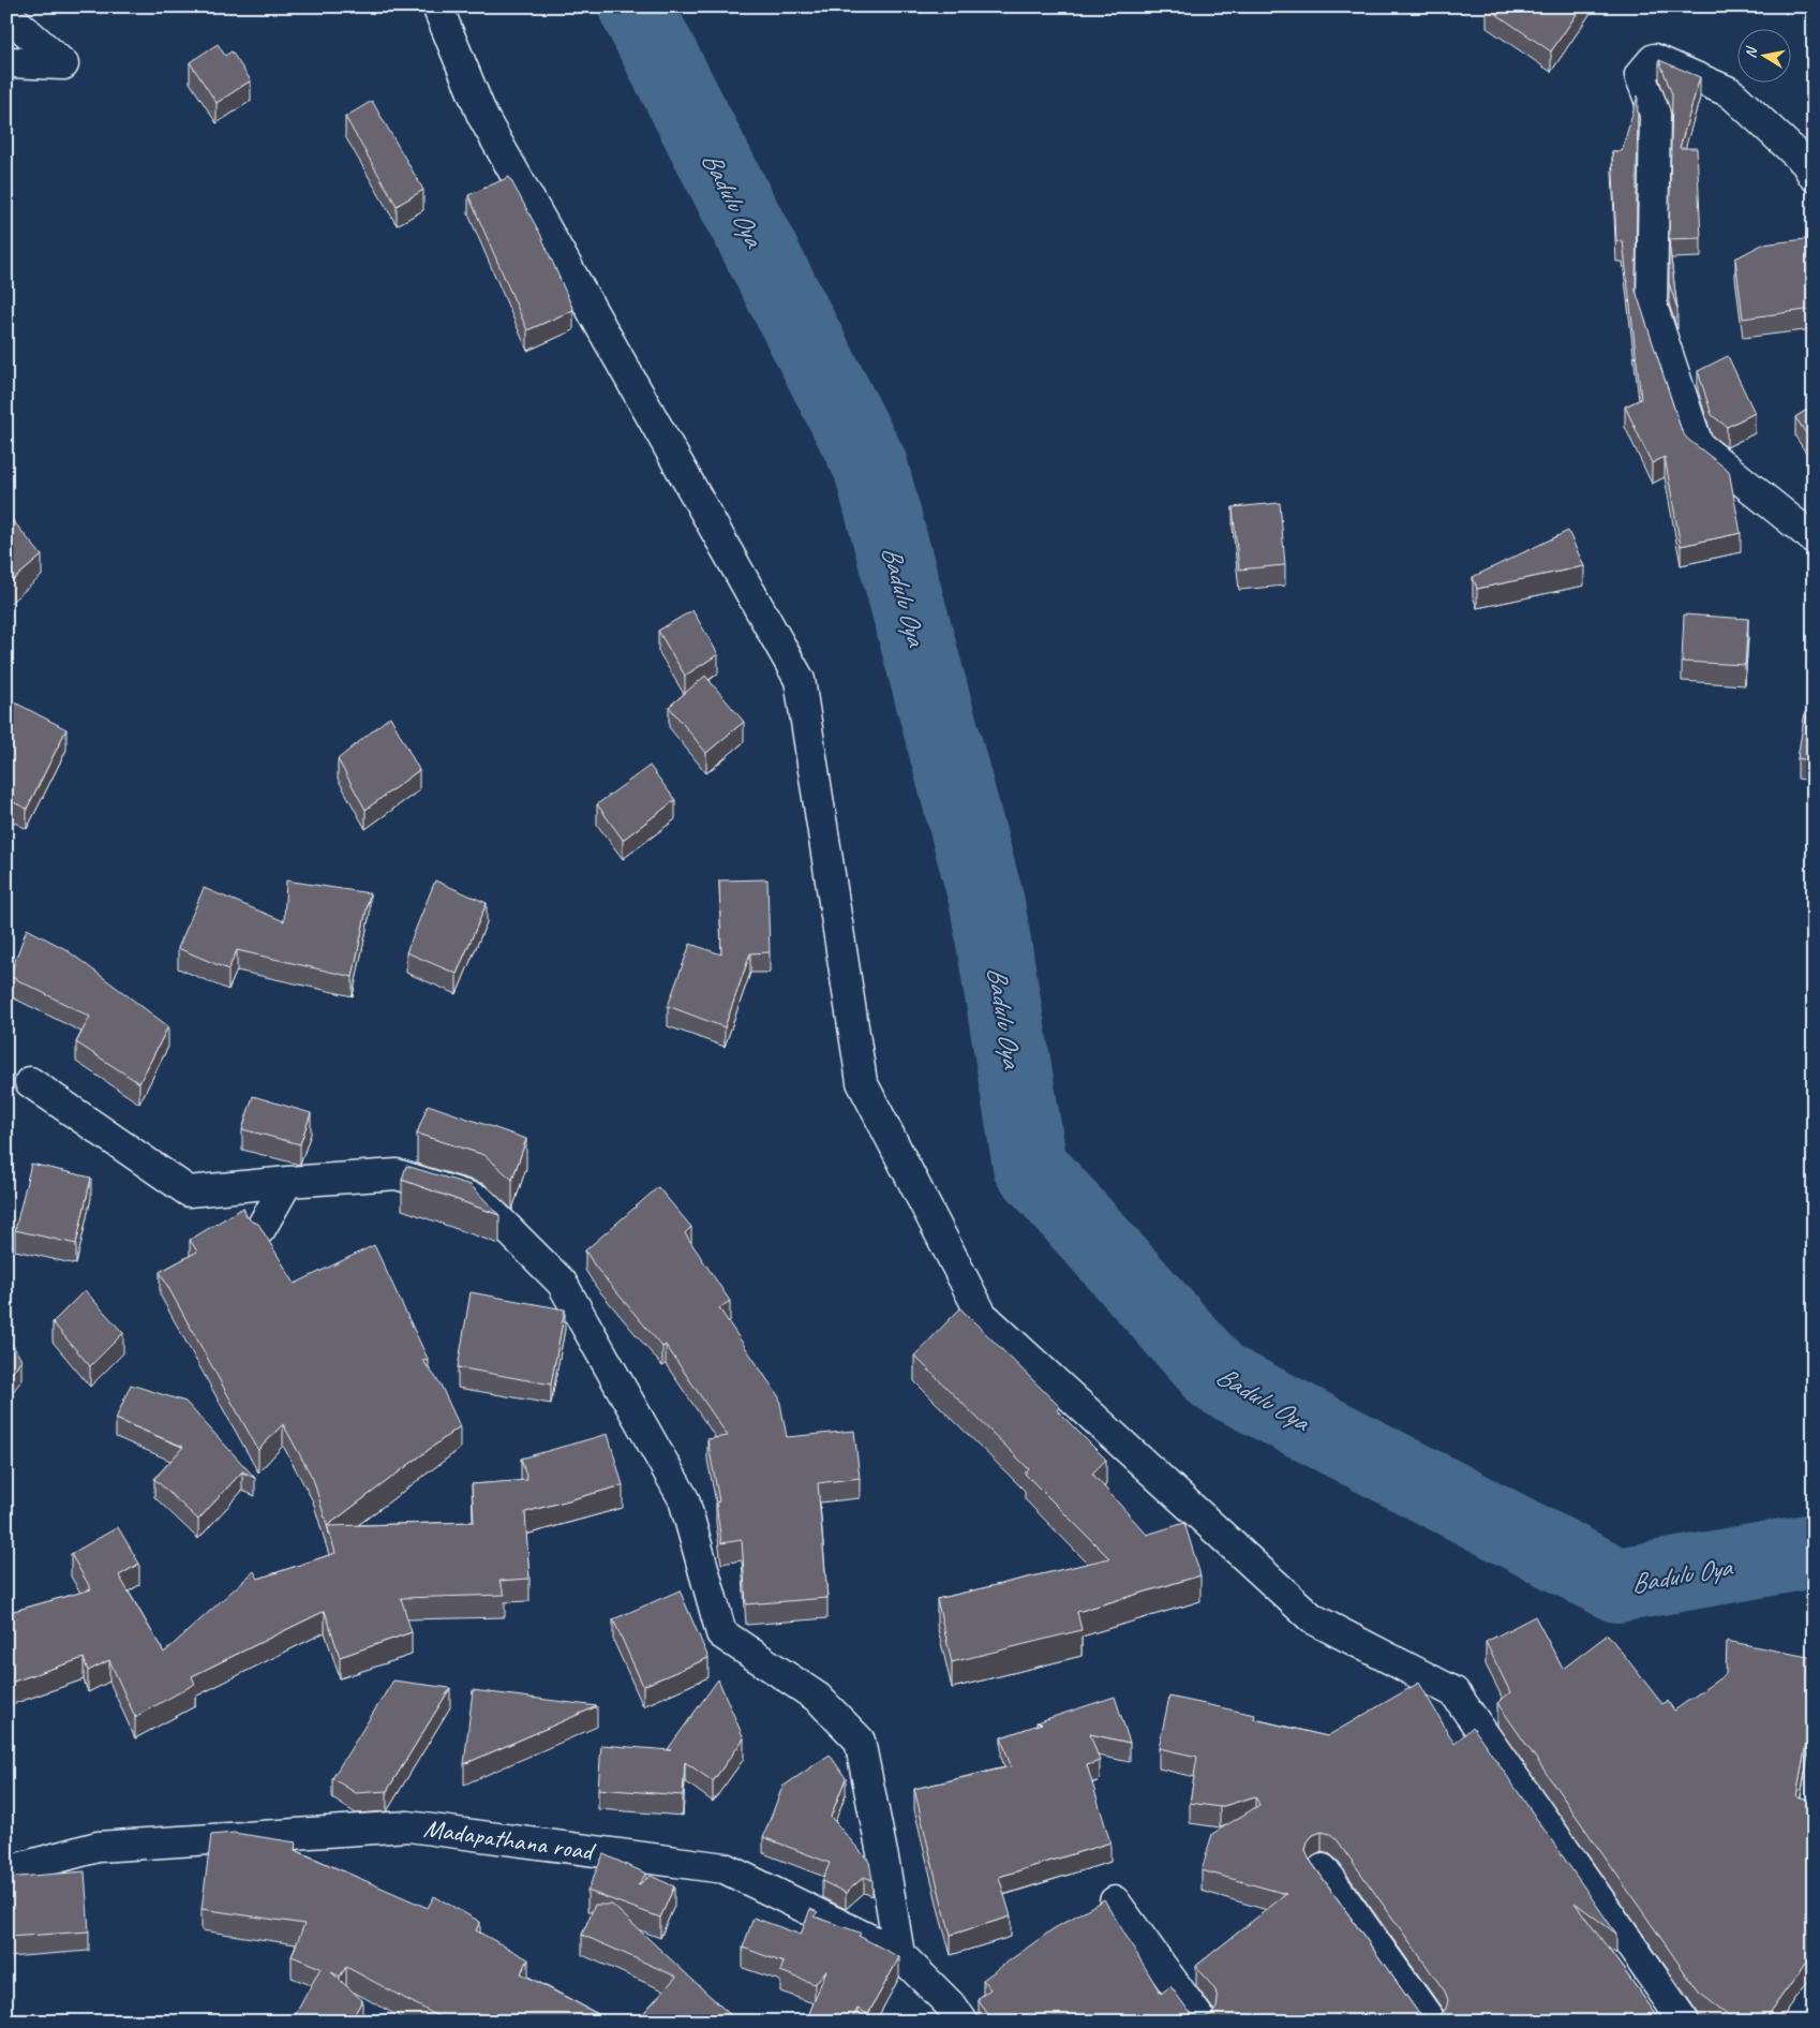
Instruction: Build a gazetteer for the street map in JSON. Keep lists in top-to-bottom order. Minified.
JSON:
{"streets":{"street":["Madapathana road"]},"water":["Badulu Oya"],"north":"left"}
